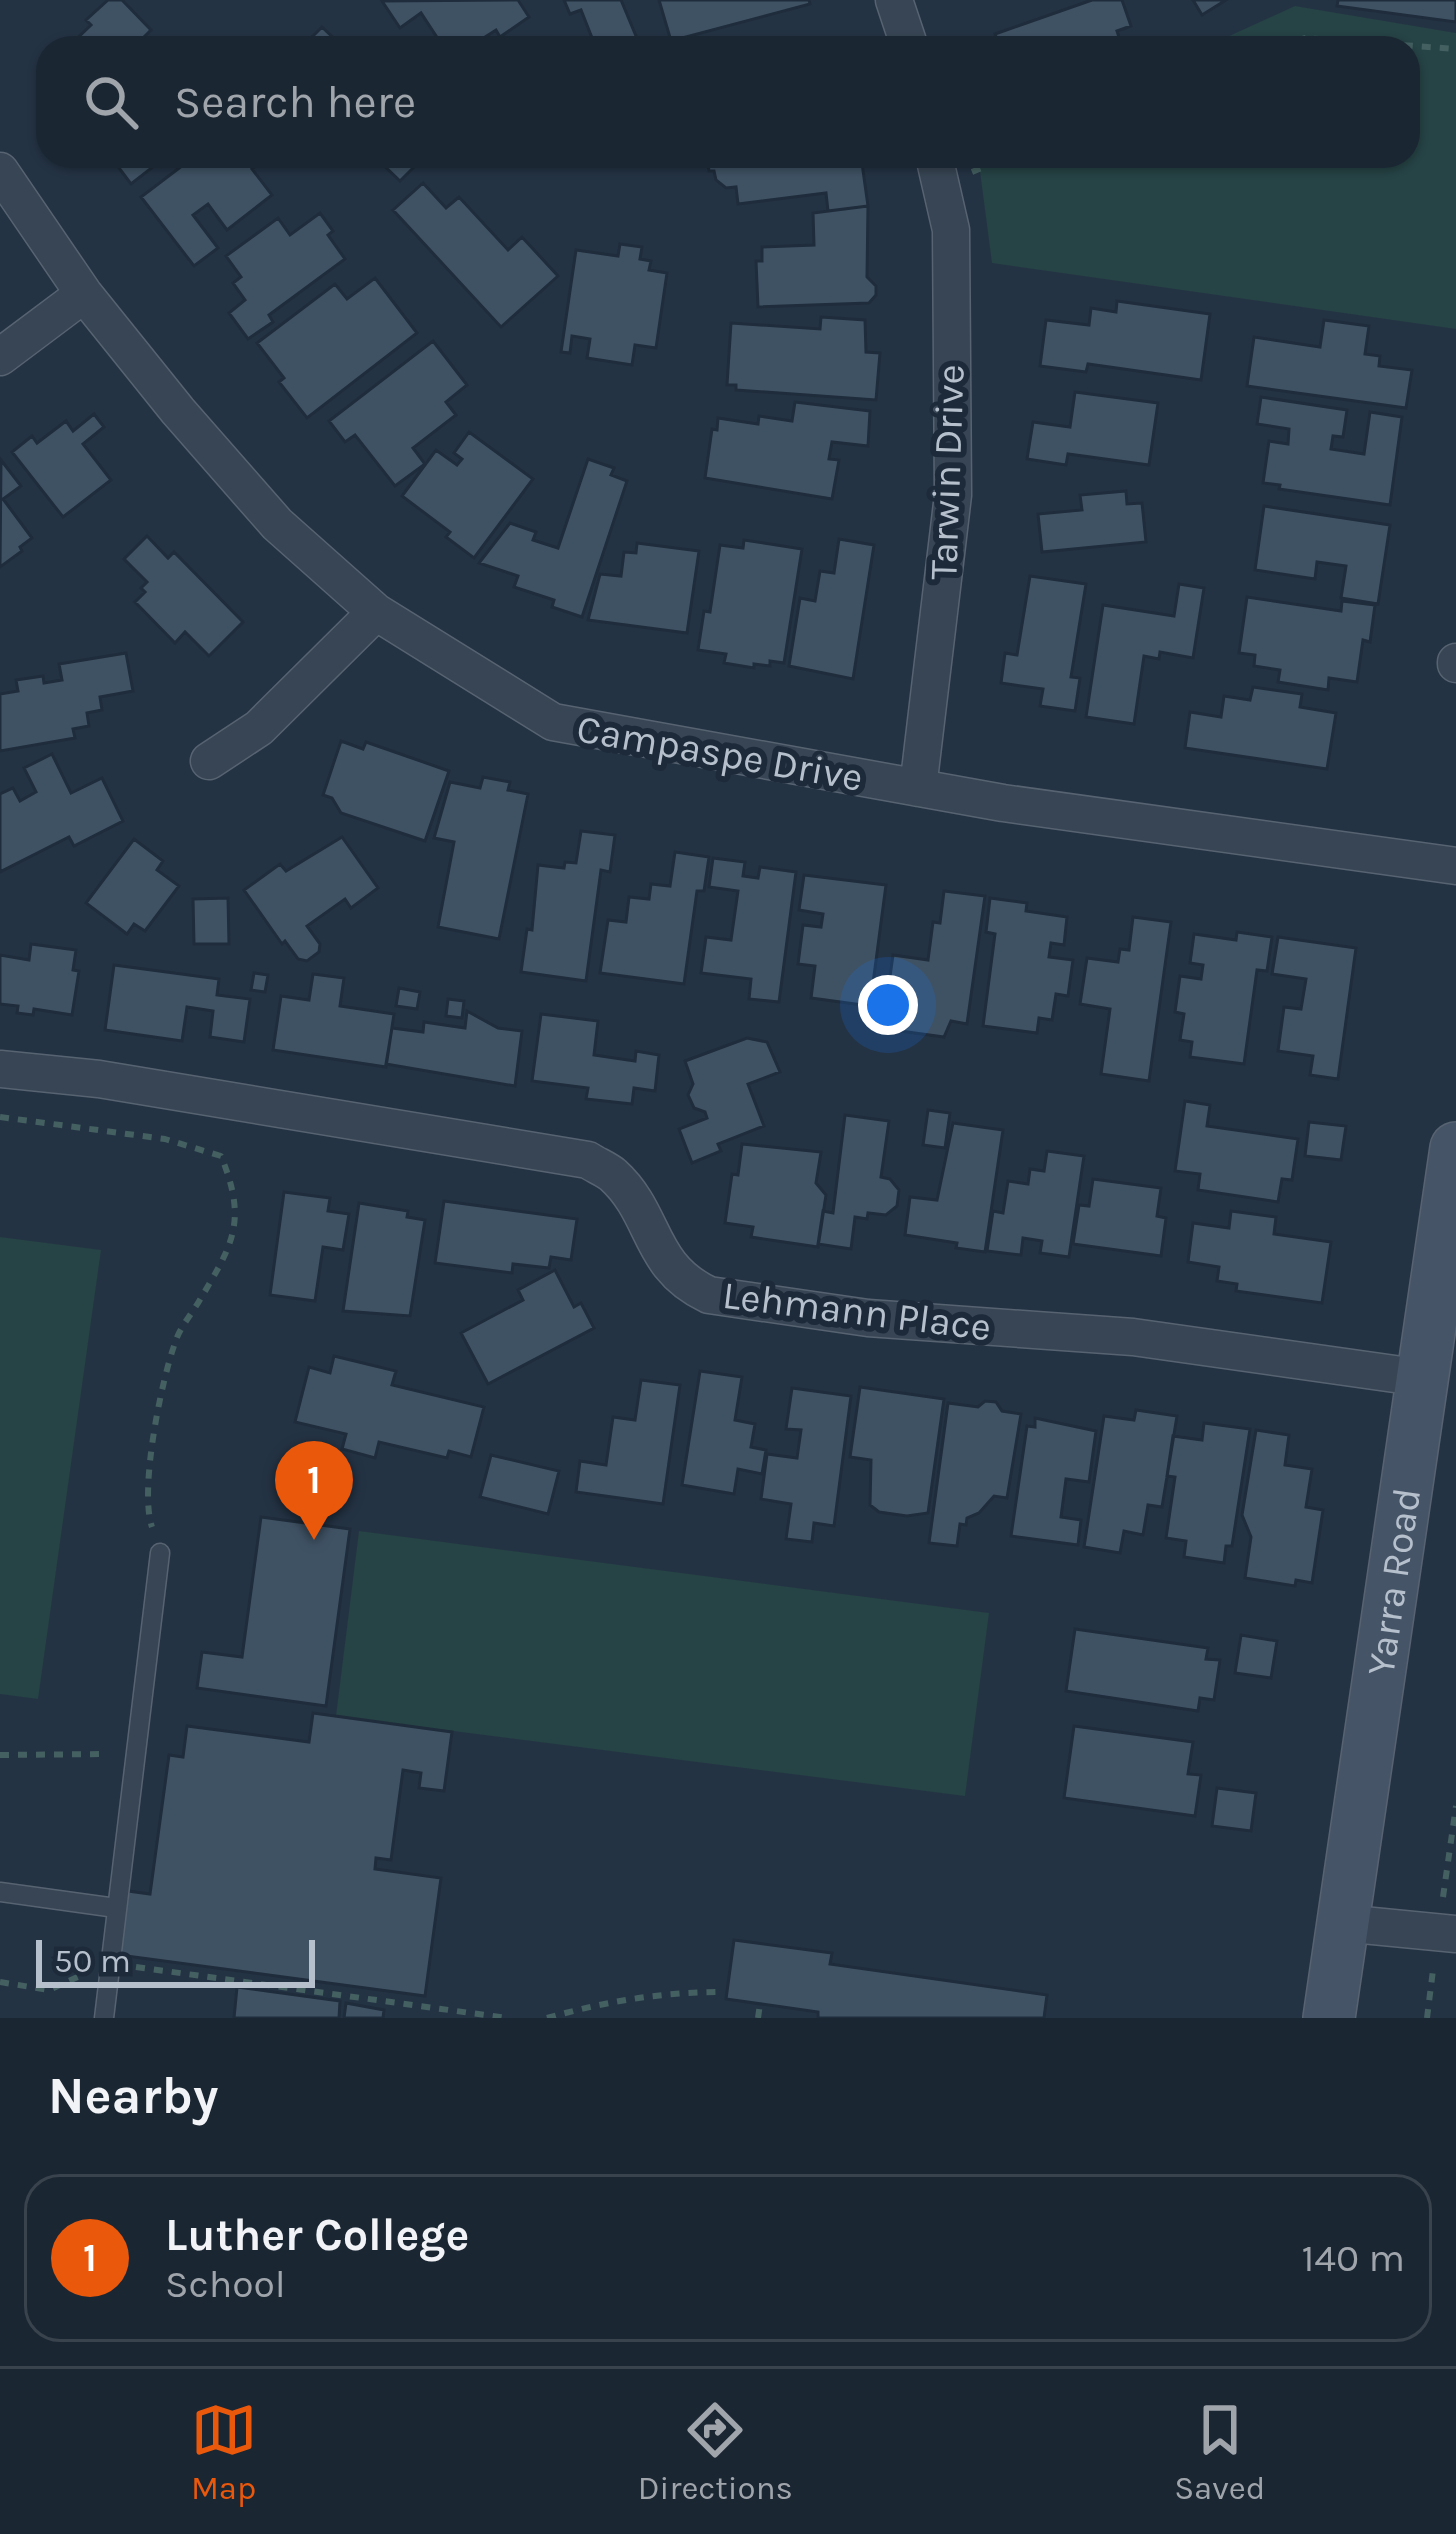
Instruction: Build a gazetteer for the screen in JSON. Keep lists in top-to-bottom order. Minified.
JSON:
{"streets":{"main road":["Yarra Road"],"street":["Tarwin Drive","Campaspe Drive","Lehmann Place"]},"crossings":[["Tarwin Drive","Campaspe Drive"],["Lehmann Place","Yarra Road"]],"scale_bar":"50 m","page":{"search":"Search here","pins":"1","scale":"50 m","heading":"Nearby","list":[{"mark":"1","name":"Luther College","note":"School","value":"140 m"}],"nav":["Map","Directions","Saved"]}}
